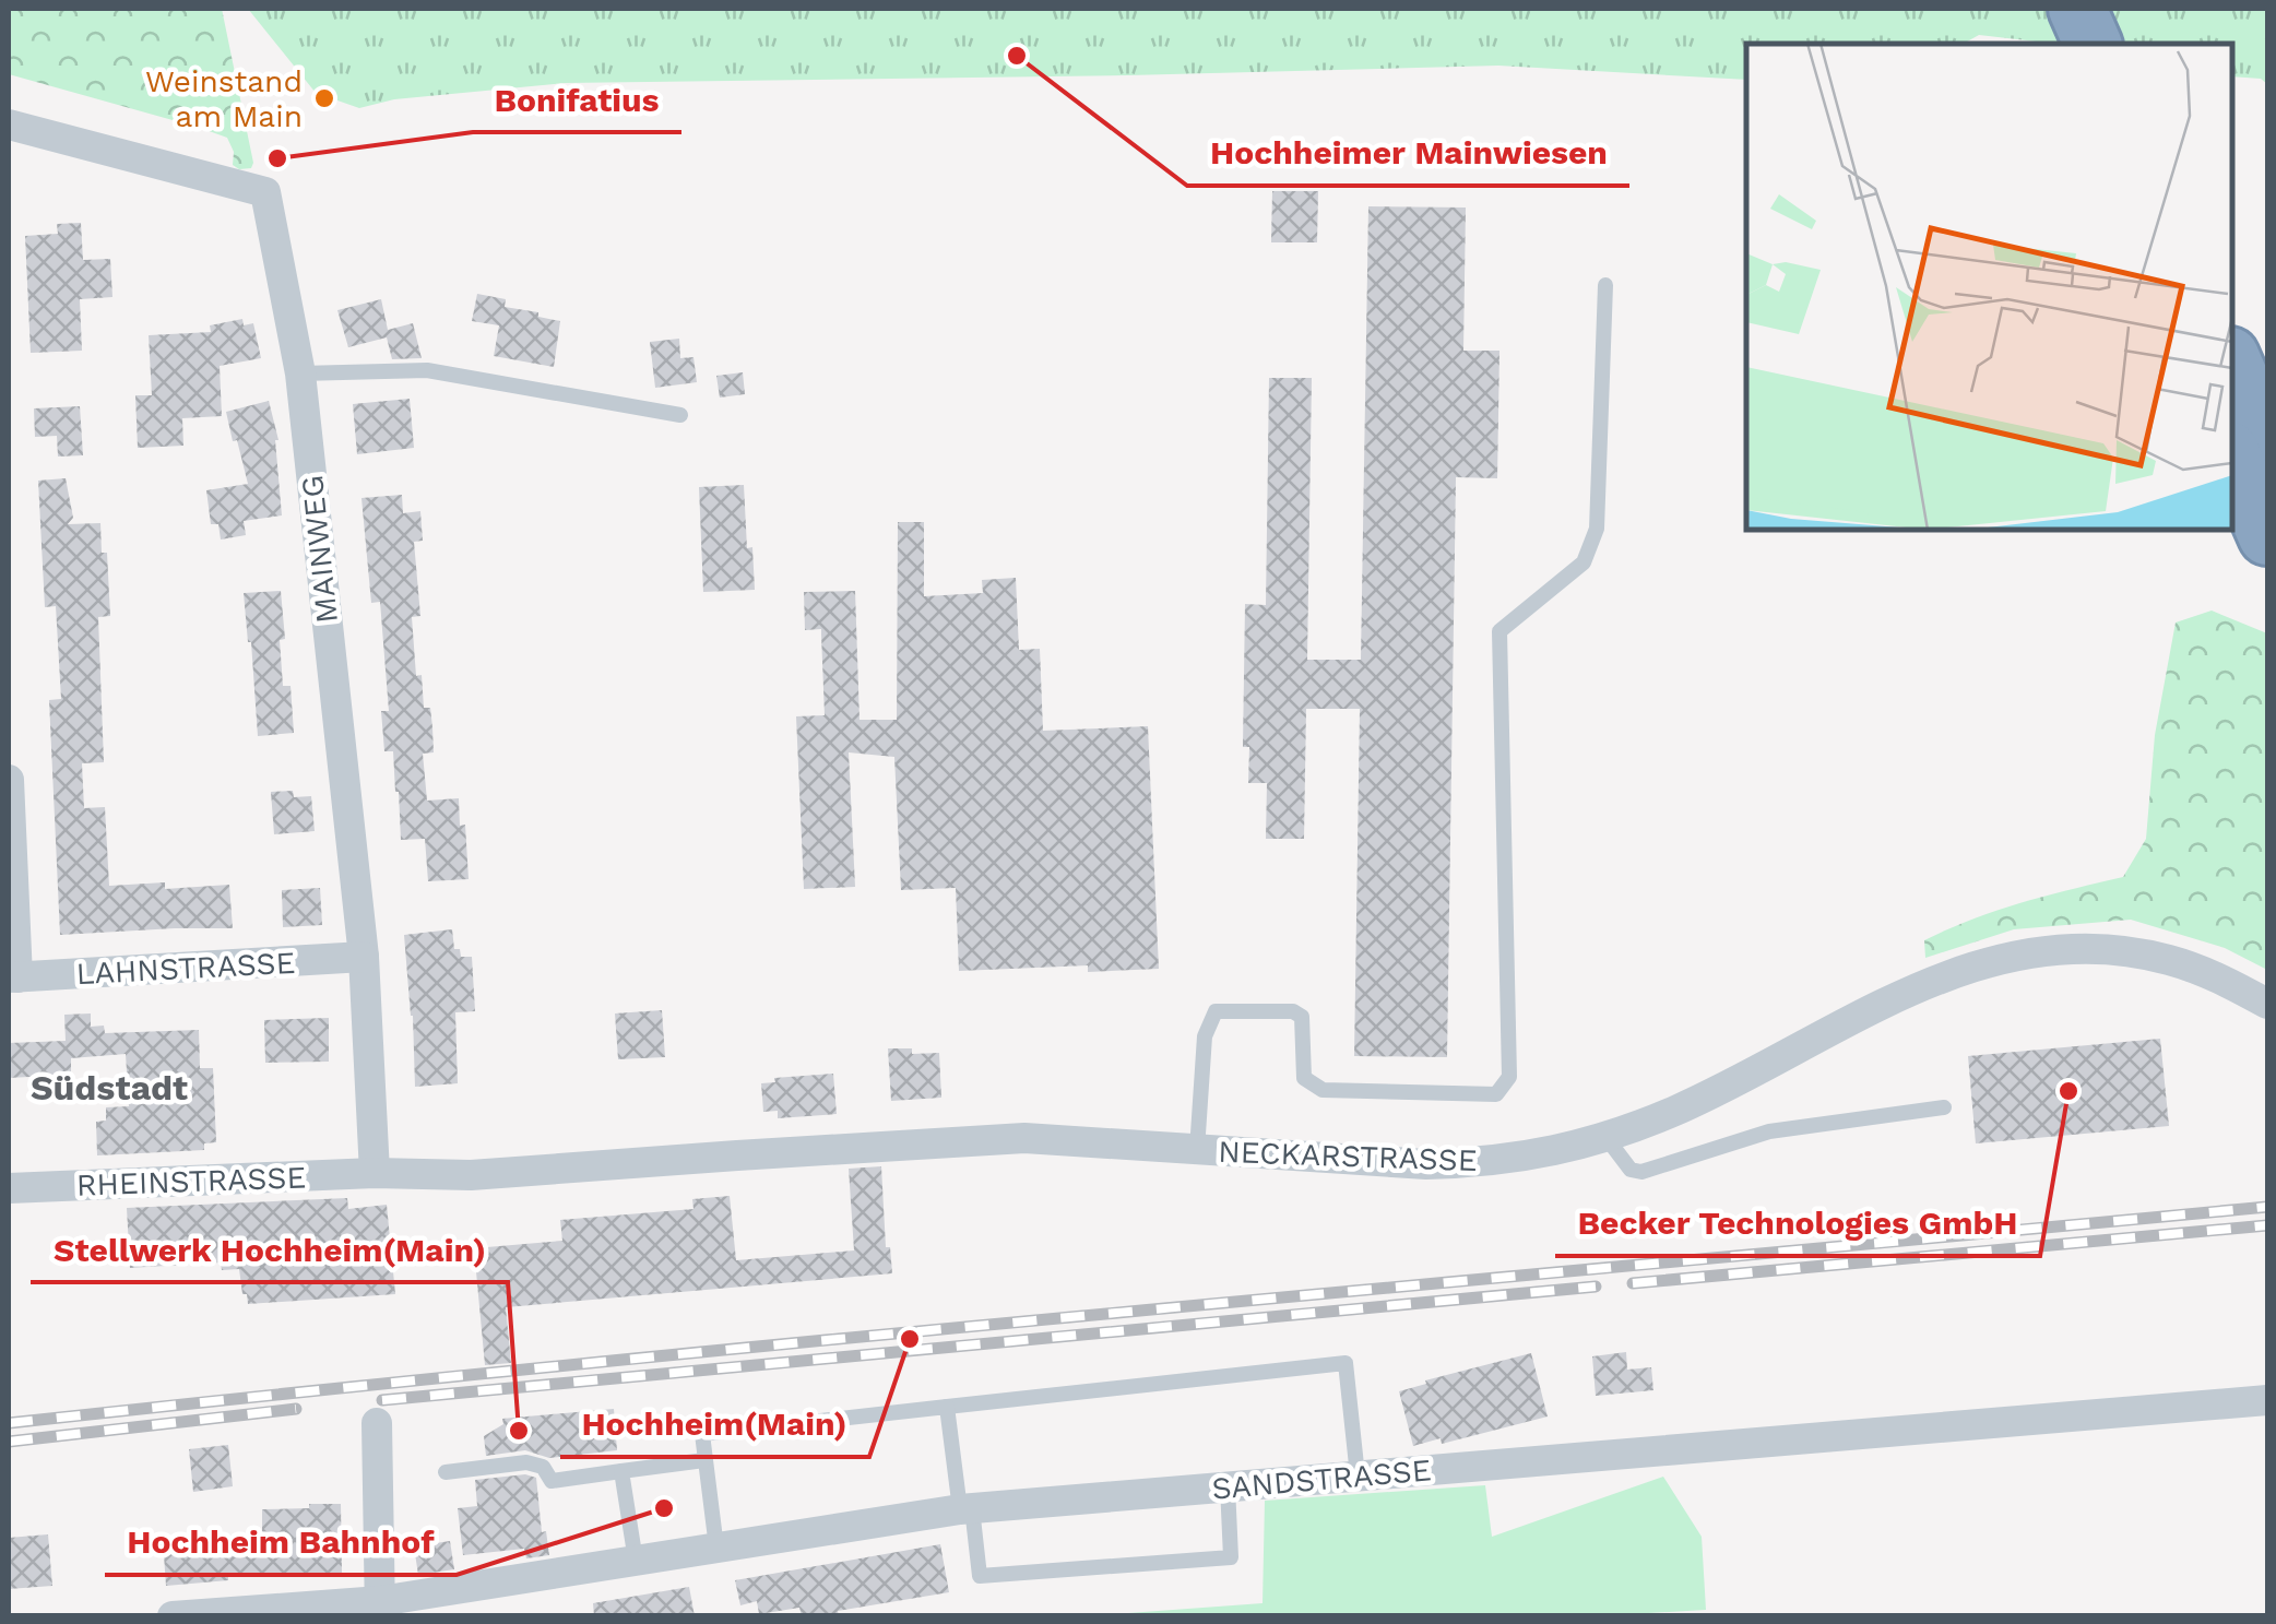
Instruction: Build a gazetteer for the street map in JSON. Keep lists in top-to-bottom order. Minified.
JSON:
{"streets":{"street":["MAINWEG","LAHNSTRASSE","NECKARSTRASSE","RHEINSTRASSE","SANDSTRASSE"]},"crossings":[["MAINWEG","LAHNSTRASSE"],["MAINWEG","NECKARSTRASSE"],["MAINWEG","RHEINSTRASSE"],["NECKARSTRASSE","RHEINSTRASSE"]],"districts":["Südstadt"],"places":["Hochheimer Mainwiesen","Weinstand am Main","Bonifatius","Becker Technologies GmbH","Hochheim(Main)","Stellwerk Hochheim(Main)","Hochheim Bahnhof"]}
